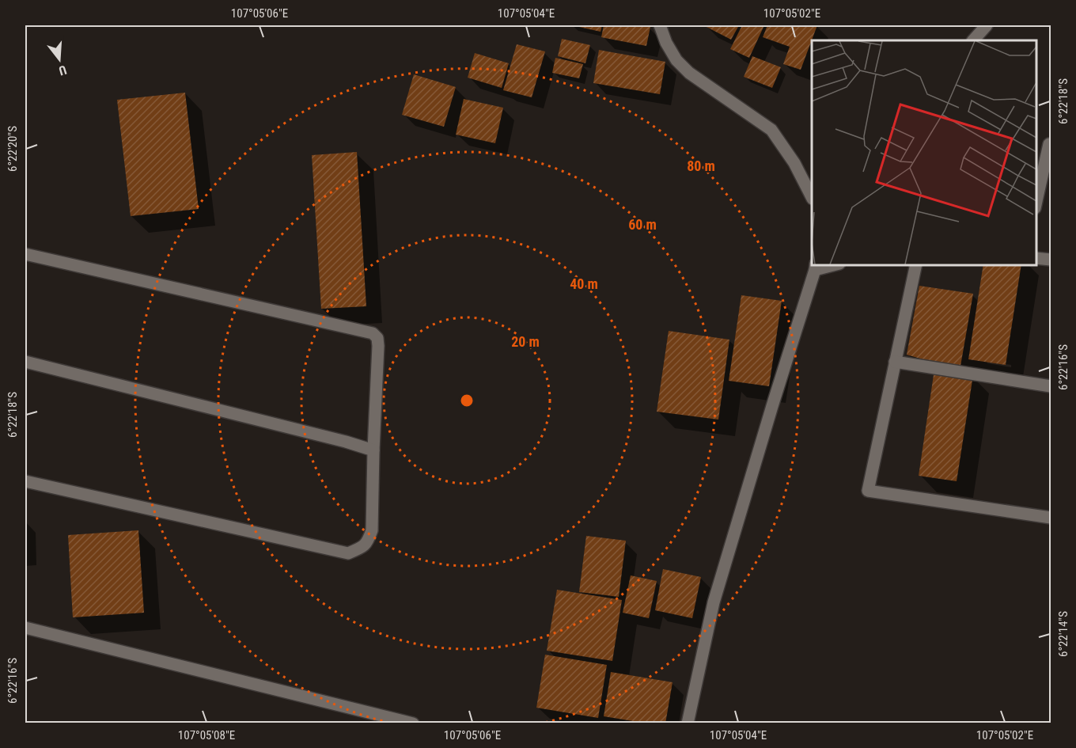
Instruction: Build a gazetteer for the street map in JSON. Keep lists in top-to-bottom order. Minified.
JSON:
{"north":"bottom","coordinates":["107°05'06\"E","107°05'04\"E","107°05'02\"E","6°22'18\"S","6°22'20\"S","6°22'16\"S","6°22'14\"S","107°05'08\"E"],"rings":["80 m","60 m","40 m","20 m"]}
